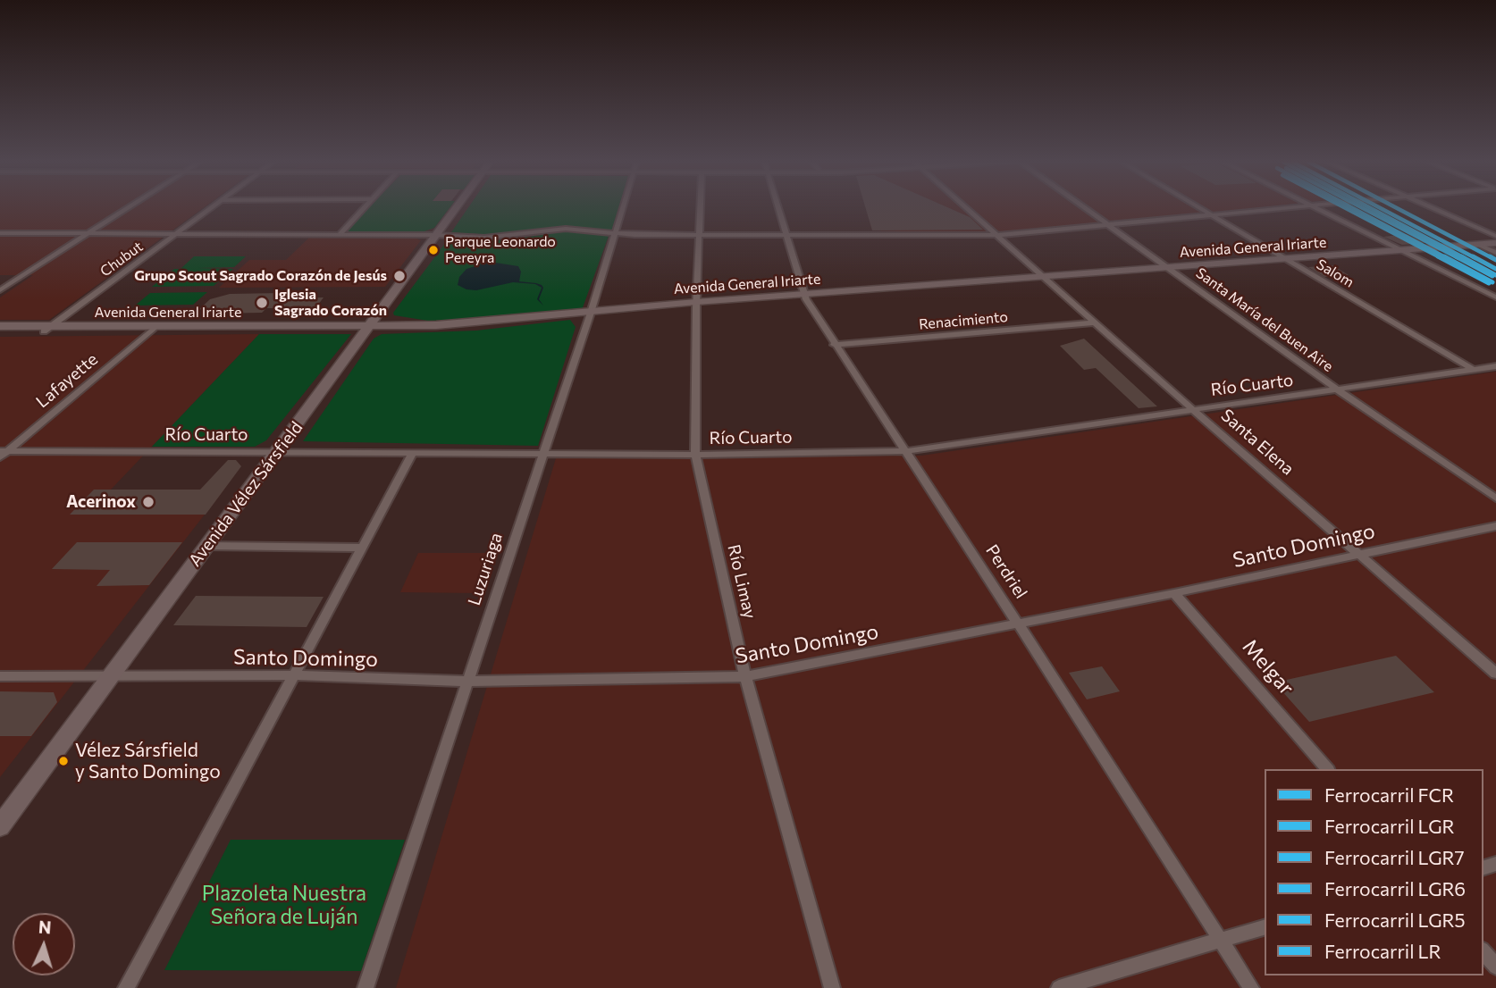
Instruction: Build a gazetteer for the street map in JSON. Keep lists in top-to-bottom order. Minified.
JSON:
{"streets":{"main road":["Avenida General Iriarte","Avenida Vélez Sársfield"],"street":["Chubut","Salom","Santa María del Buen Aire","Renacimiento","Lafayette","Río Cuarto","Santa Elena","Santo Domingo","Luzuriaga","Perdriel","Río Limay","Melgar"]},"crossings":[["Avenida General Iriarte","Chubut"],["Avenida General Iriarte","Salom"],["Avenida General Iriarte","Santa María del Buen Aire"],["Avenida General Iriarte","Lafayette"],["Avenida General Iriarte","Santa Elena"],["Avenida General Iriarte","Avenida Vélez Sársfield"],["Avenida General Iriarte","Luzuriaga"],["Avenida General Iriarte","Perdriel"],["Avenida General Iriarte","Río Limay"],["Salom","Río Cuarto"],["Santa María del Buen Aire","Río Cuarto"],["Renacimiento","Santa Elena"],["Renacimiento","Perdriel"],["Lafayette","Río Cuarto"],["Río Cuarto","Santa Elena"],["Río Cuarto","Avenida Vélez Sársfield"],["Río Cuarto","Luzuriaga"],["Río Cuarto","Perdriel"],["Río Cuarto","Río Limay"],["Santa Elena","Santo Domingo"],["Avenida Vélez Sársfield","Santo Domingo"],["Santo Domingo","Luzuriaga"],["Santo Domingo","Perdriel"],["Santo Domingo","Río Limay"],["Santo Domingo","Melgar"]],"parks":["Plazoleta Nuestra Señora de Luján"],"places":["Parque Leonardo Pereyra","Grupo Scout Sagrado Corazón de Jesús","Iglesia Sagrado Corazón","Acerinox","Vélez Sársfield y Santo Domingo"],"lines":["rail line FCR","rail line LGR","rail line LGR7","rail line LGR6","rail line LGR5","rail line LR"],"legend":["Ferrocarril FCR","Ferrocarril LGR","Ferrocarril LGR7","Ferrocarril LGR6","Ferrocarril LGR5","Ferrocarril LR"],"north":"top"}
